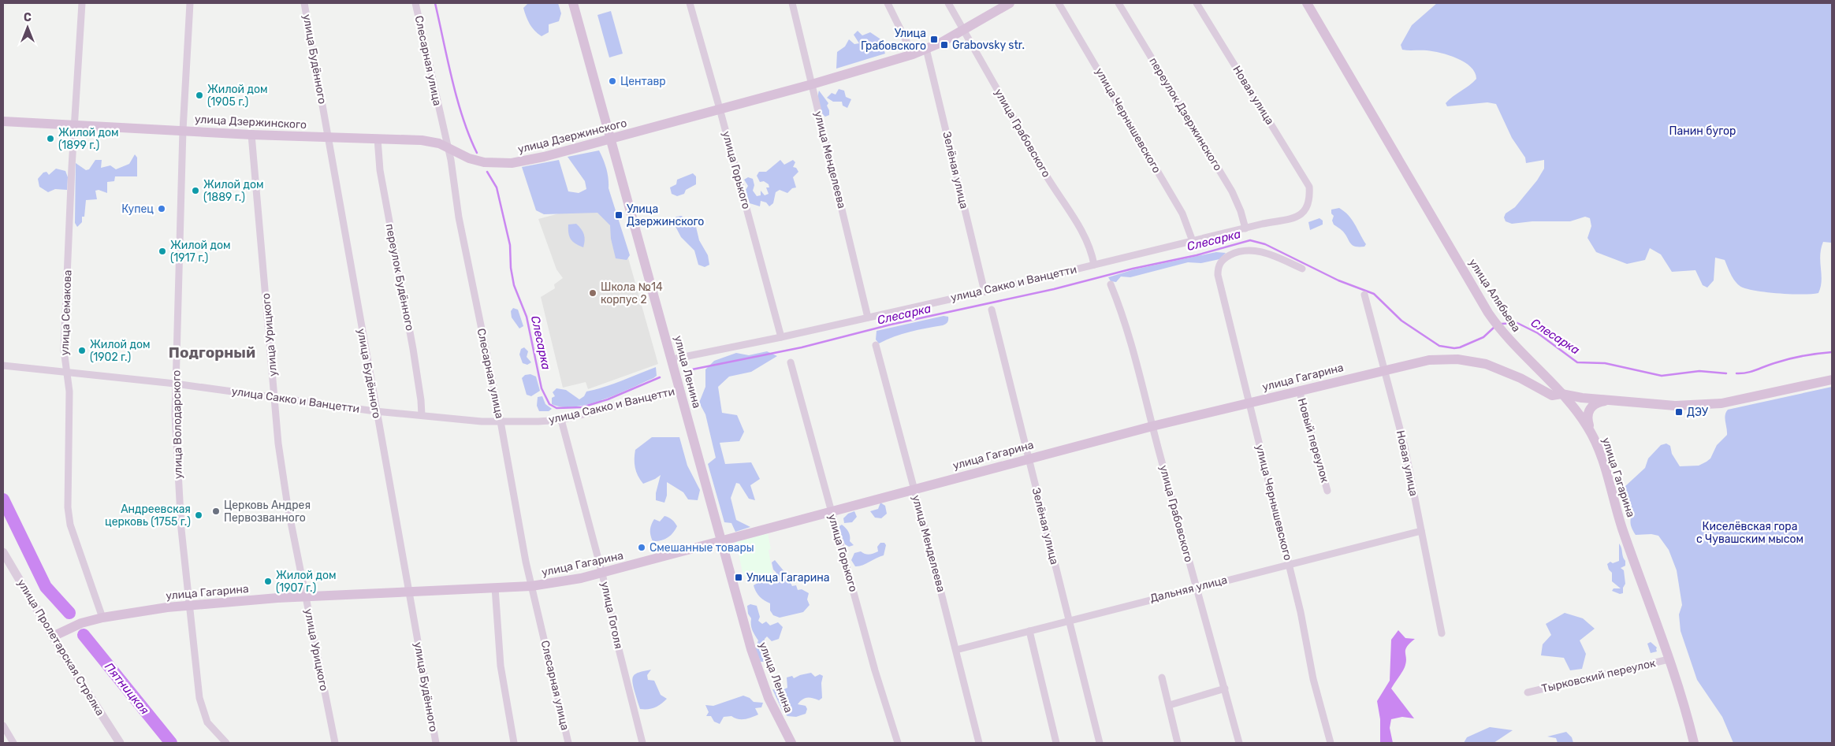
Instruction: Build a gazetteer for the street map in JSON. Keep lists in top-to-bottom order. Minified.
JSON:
{"streets":{"main road":["улица Дзержинского","улица Алябьева","улица Ленина","улица Гагарина"],"street":["улица Будённого","Слесарная улица","Новая улица","переулок Дзержинского","улица Чернышевского","улица Грабовского","улица Менделеева","улица Горького","Зелёная улица","переулок Будённого","улица Сакко и Ванцетти","улица Семакова","улица Урицкого","улица Володарского","Новый переулок","Дальняя улица","улица Гоголя","улица Пролетарская Стрелка","Тырковский переулок"]},"crossings":[["улица Будённого","улица Дзержинского"],["улица Будённого","улица Сакко и Ванцетти"],["улица Будённого","улица Гагарина"],["Слесарная улица","улица Дзержинского"],["Слесарная улица","улица Сакко и Ванцетти"],["Слесарная улица","улица Гагарина"],["Новая улица","улица Сакко и Ванцетти"],["Новая улица","улица Гагарина"],["Новая улица","Дальняя улица"],["переулок Дзержинского","улица Сакко и Ванцетти"],["улица Чернышевского","улица Сакко и Ванцетти"],["улица Чернышевского","улица Гагарина"],["улица Чернышевского","Дальняя улица"],["улица Дзержинского","улица Грабовского"],["улица Дзержинского","улица Менделеева"],["улица Дзержинского","улица Горького"],["улица Дзержинского","Зелёная улица"],["улица Дзержинского","переулок Будённого"],["улица Дзержинского","улица Семакова"],["улица Дзержинского","улица Урицкого"],["улица Дзержинского","улица Ленина"],["улица Дзержинского","улица Володарского"],["улица Грабовского","улица Сакко и Ванцетти"],["улица Грабовского","улица Гагарина"],["улица Грабовского","Дальняя улица"],["улица Менделеева","улица Сакко и Ванцетти"],["улица Менделеева","улица Гагарина"],["улица Менделеева","Дальняя улица"],["улица Горького","улица Сакко и Ванцетти"],["улица Горького","улица Гагарина"],["Зелёная улица","улица Сакко и Ванцетти"],["Зелёная улица","улица Гагарина"],["Зелёная улица","Дальняя улица"],["переулок Будённого","улица Сакко и Ванцетти"],["улица Сакко и Ванцетти","улица Семакова"],["улица Сакко и Ванцетти","улица Урицкого"],["улица Сакко и Ванцетти","улица Ленина"],["улица Сакко и Ванцетти","улица Володарского"],["улица Сакко и Ванцетти","улица Гоголя"],["улица Алябьева","улица Гагарина"],["улица Семакова","улица Гагарина"],["улица Урицкого","улица Гагарина"],["улица Ленина","улица Гагарина"],["улица Гагарина","улица Володарского"],["улица Гагарина","Новый переулок"],["улица Гагарина","улица Гоголя"],["улица Гагарина","улица Пролетарская Стрелка"],["улица Гагарина","Тырковский переулок"]],"districts":["Подгорный"],"water":["Слесарка","Пятницкая"],"parks":["Панин бугор","Киселёвская гора с Чувашским мысом"],"places":{"transit":["Улица Грабовского","Grabovsky str.","Улица Дзержинского","ДЭУ","Улица Гагарина"],"other":["Центавр","Жилой дом (1905 г.)","Жилой дом (1899 г.)","Жилой дом (1889 г.)","Купец","Жилой дом (1917 г.)","Школа №14 корпус 2","Жилой дом (1902 г.)","Церковь Андрея Первозванного","Андреевская церковь (1755 г.)","Смешанные товары","Жилой дом (1907 г.)"]},"north":"top"}
